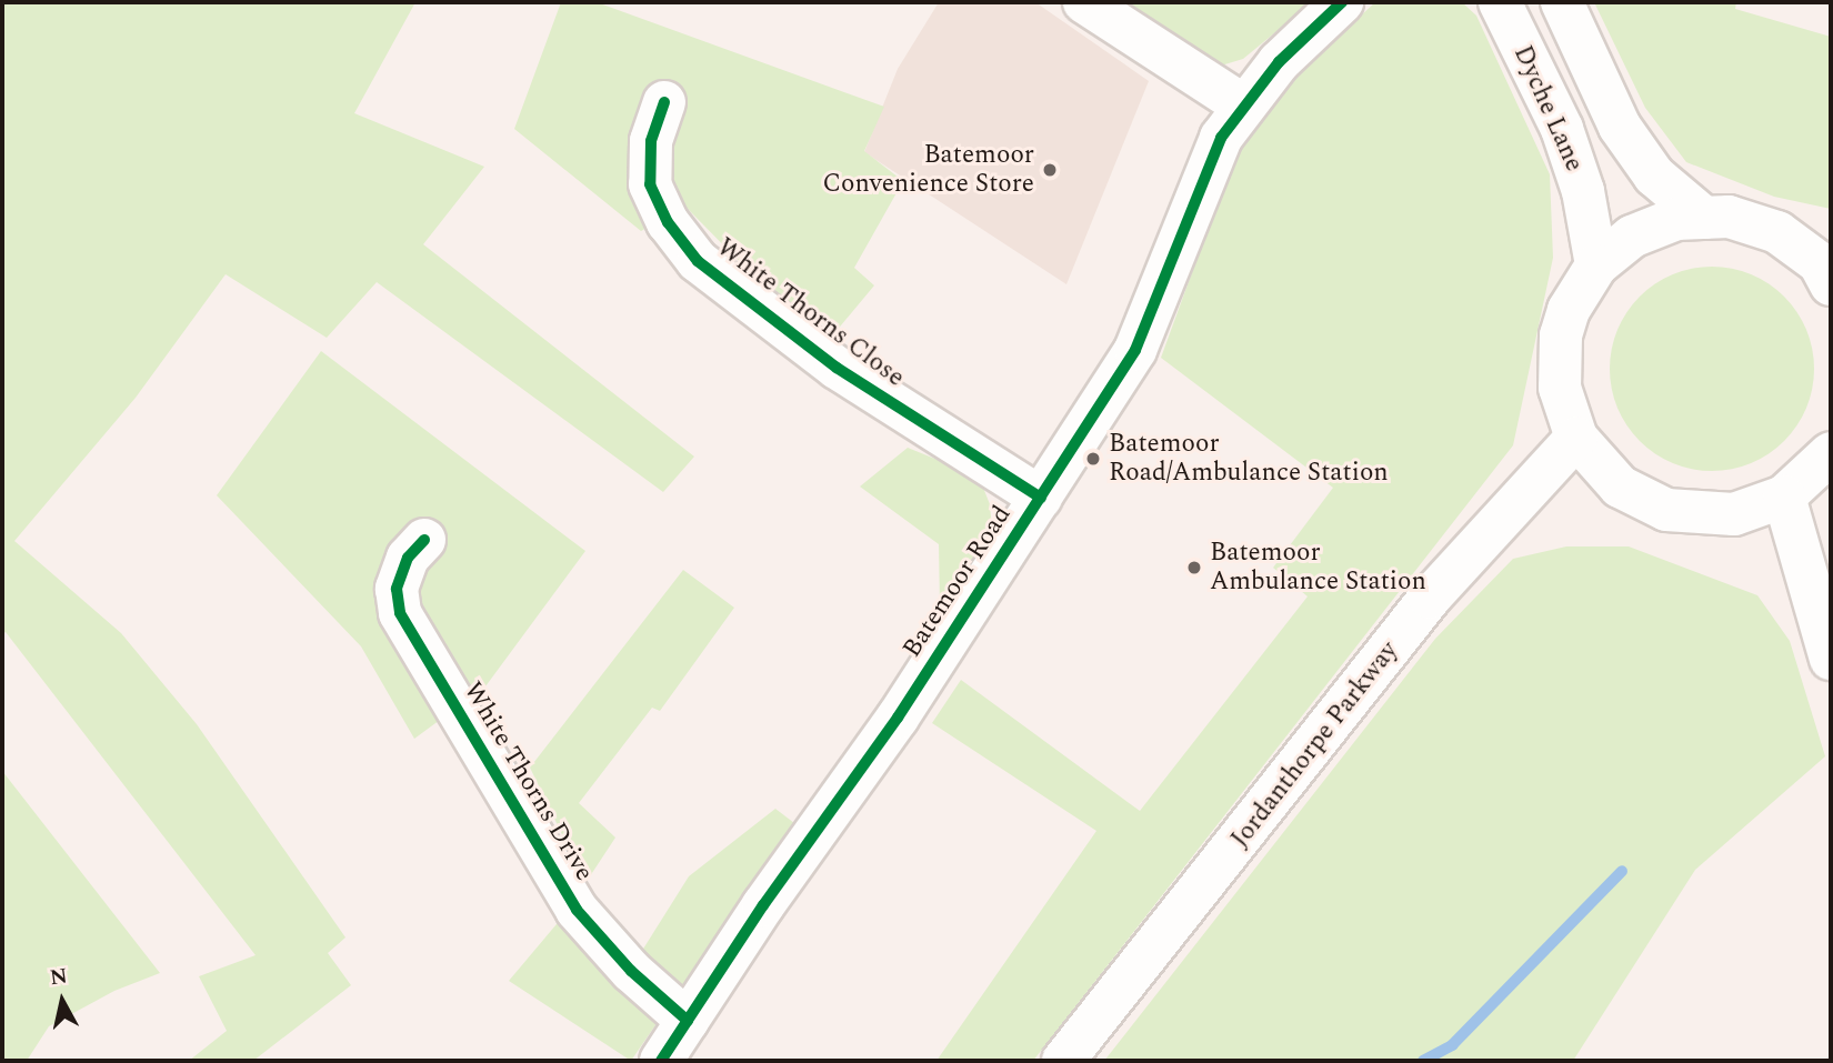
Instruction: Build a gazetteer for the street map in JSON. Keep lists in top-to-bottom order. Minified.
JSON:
{"streets":{"street":["Dyche Lane","White Thorns Close","Batemoor Road","Jordanthorpe Parkway","White Thorns Drive"]},"crossings":[["White Thorns Close","Batemoor Road"],["Batemoor Road","White Thorns Drive"]],"places":["Batemoor Convenience Store","Batemoor Road/Ambulance Station","Batemoor Ambulance Station"],"north":"top"}
